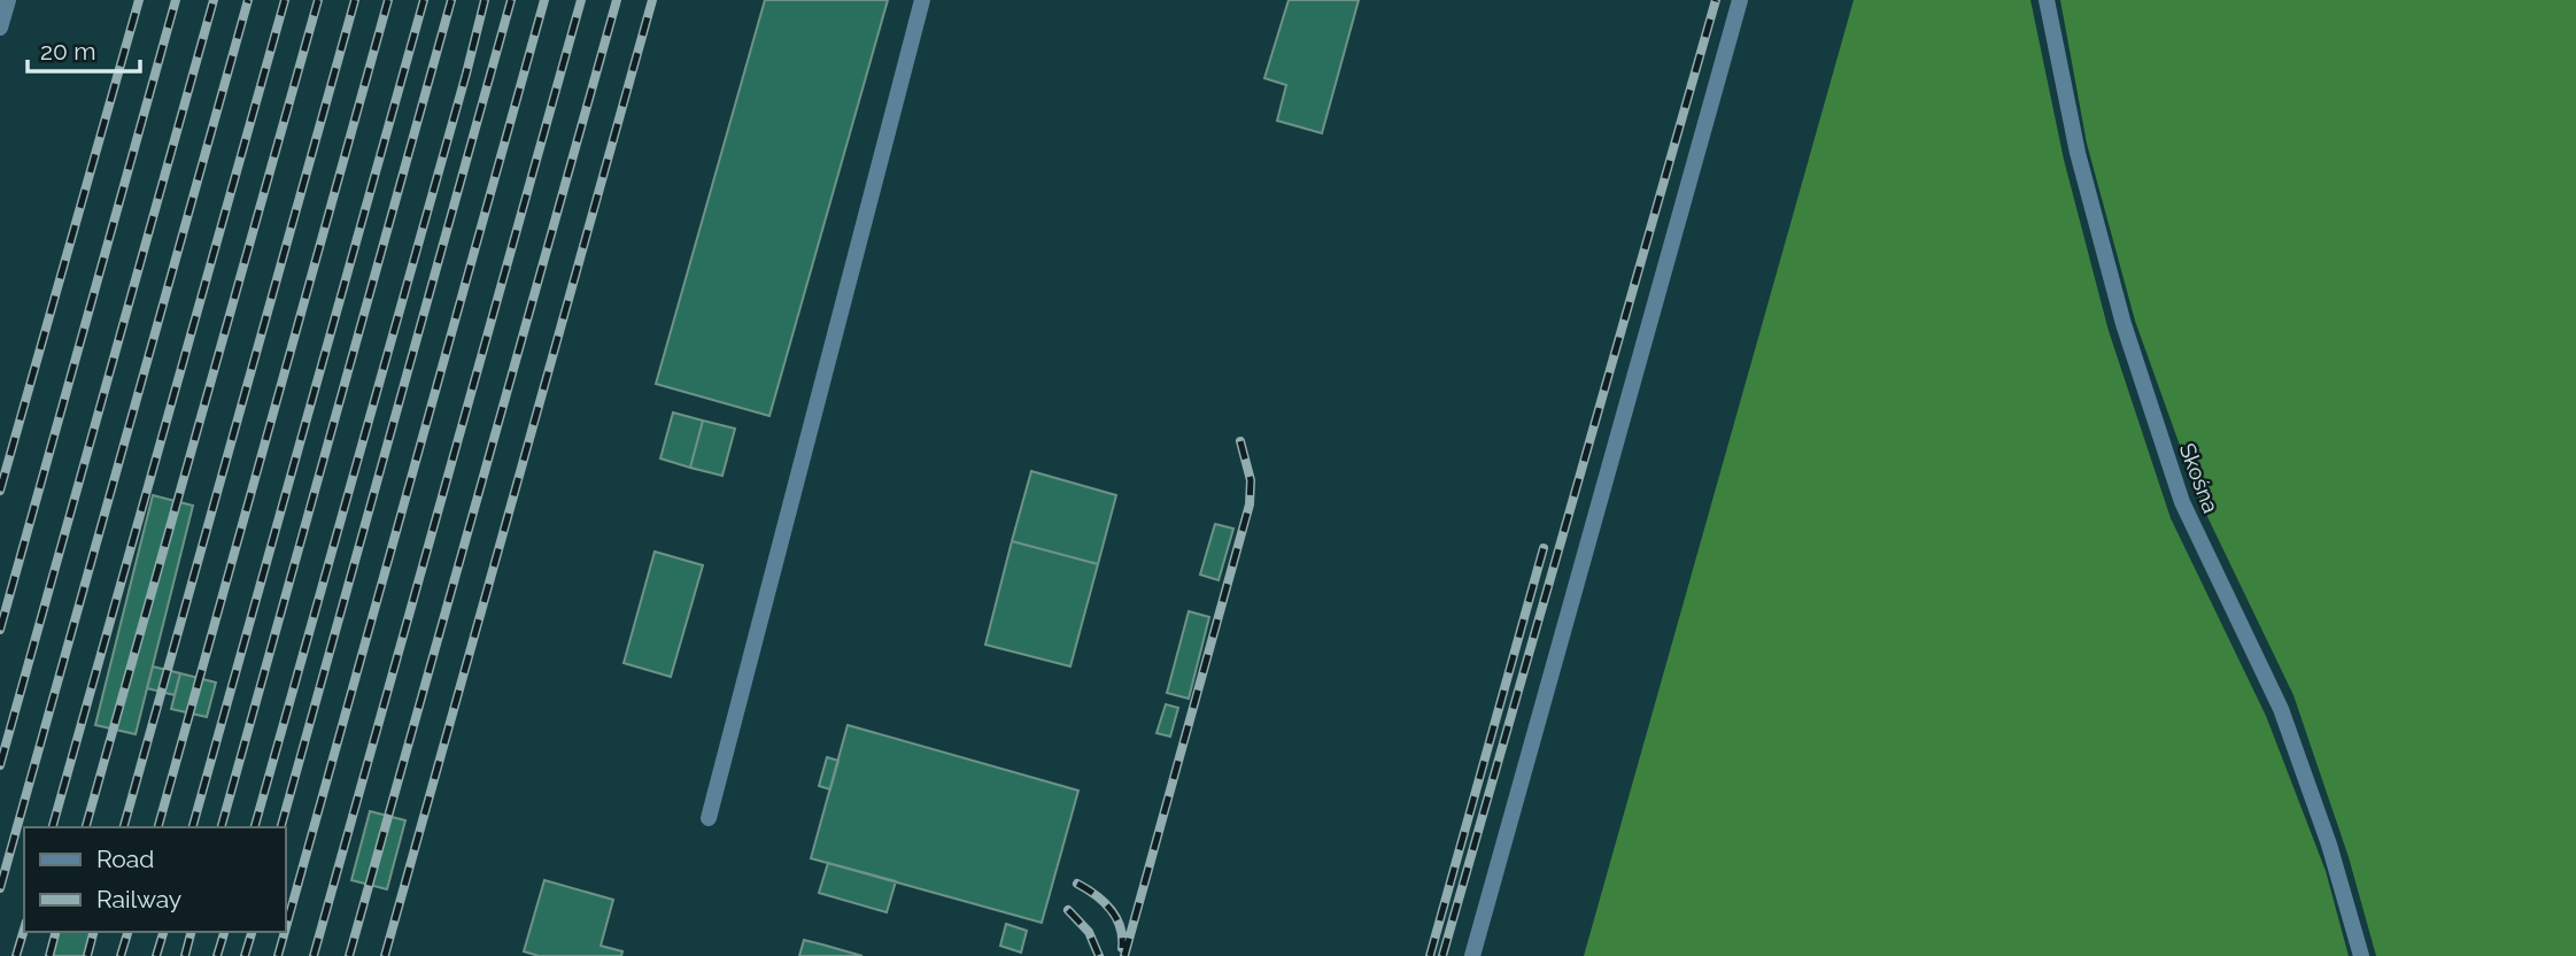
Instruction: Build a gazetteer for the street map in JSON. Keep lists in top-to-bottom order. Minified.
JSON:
{"streets":{"street":["Skośna"]},"legend":["Road","Railway"],"scale_bar":"20 m"}
